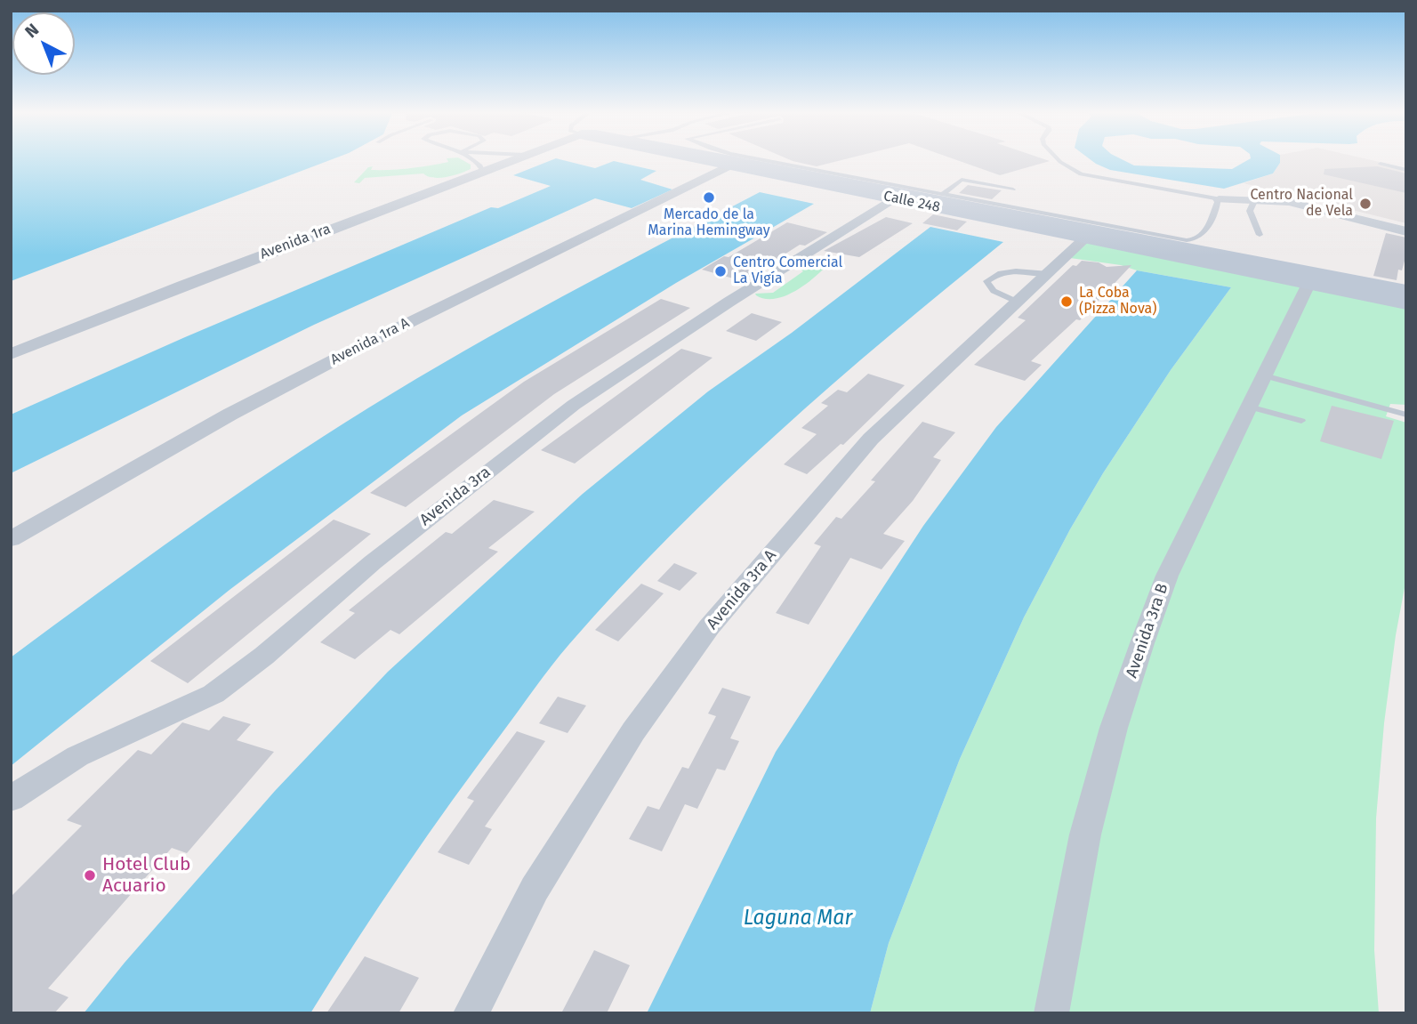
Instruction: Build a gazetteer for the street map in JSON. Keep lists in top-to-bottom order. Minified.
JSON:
{"streets":{"street":["Calle 248","Avenida 1ra","Avenida 1ra A","Avenida 3ra","Avenida 3ra A","Avenida 3ra B"]},"crossings":[["Calle 248","Avenida 1ra A"],["Calle 248","Avenida 3ra"],["Calle 248","Avenida 3ra A"],["Calle 248","Avenida 3ra B"]],"water":["Laguna Mar"],"places":["Mercado de la Marina Hemingway","Centro Nacional de Vela","Centro Comercial La Vigía","La Coba (Pizza Nova)","Hotel Club Acuario"],"north":"top left"}
